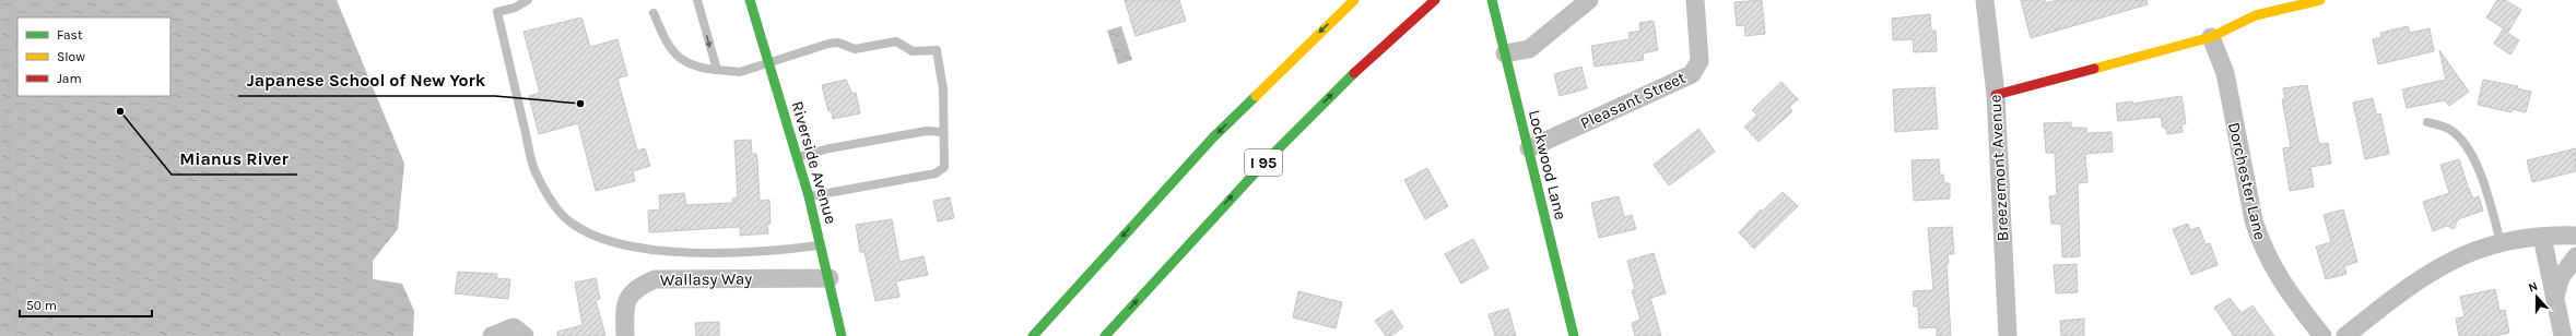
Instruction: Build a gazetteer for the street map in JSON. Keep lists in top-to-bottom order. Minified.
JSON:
{"streets":{"main road":["Riverside Avenue","I 95","Lockwood Lane"],"street":["Pleasant Street","Breezemont Avenue","Dorchester Lane","Wallasy Way"]},"crossings":[["Pleasant Street","Lockwood Lane"],["Riverside Avenue","Wallasy Way"]],"places":["Japanese School of New York","Mianus River"],"legend":["Fast","Slow","Jam"],"scale_bar":"50 m","north":"top"}
